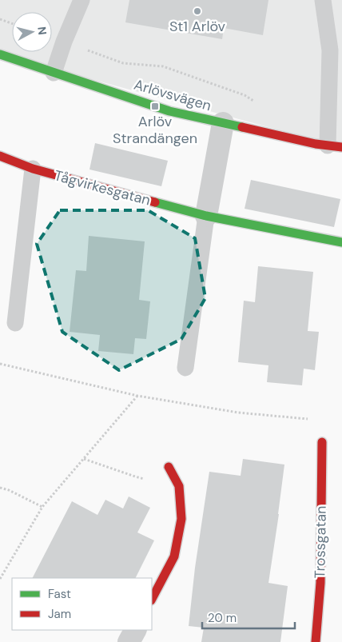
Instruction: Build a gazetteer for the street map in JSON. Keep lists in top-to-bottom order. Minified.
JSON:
{"streets":{"street":["Arlövsvägen","Tågvirkesgatan","Trossgatan"]},"places":{"other":["St1 Arlöv"],"transit":["Arlöv Strandängen"]},"legend":["Fast","Jam"],"scale_bar":"20 m","north":"right"}
